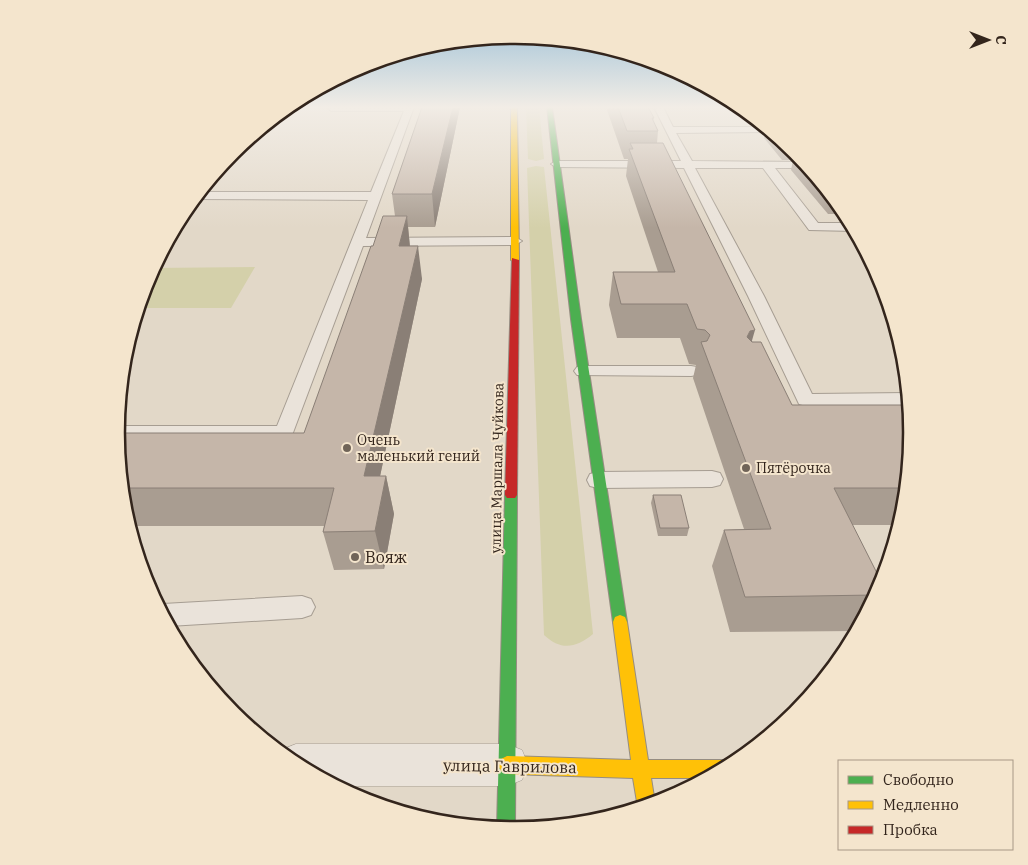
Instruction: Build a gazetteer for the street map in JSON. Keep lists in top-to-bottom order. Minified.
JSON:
{"streets":{"main road":["улица Маршала Чуйкова","улица Гаврилова"]},"crossings":[["улица Маршала Чуйкова","улица Гаврилова"]],"places":["Очень маленький гений","Пятёрочка","Вояж"],"legend":["Свободно","Медленно","Пробка"],"north":"right"}
